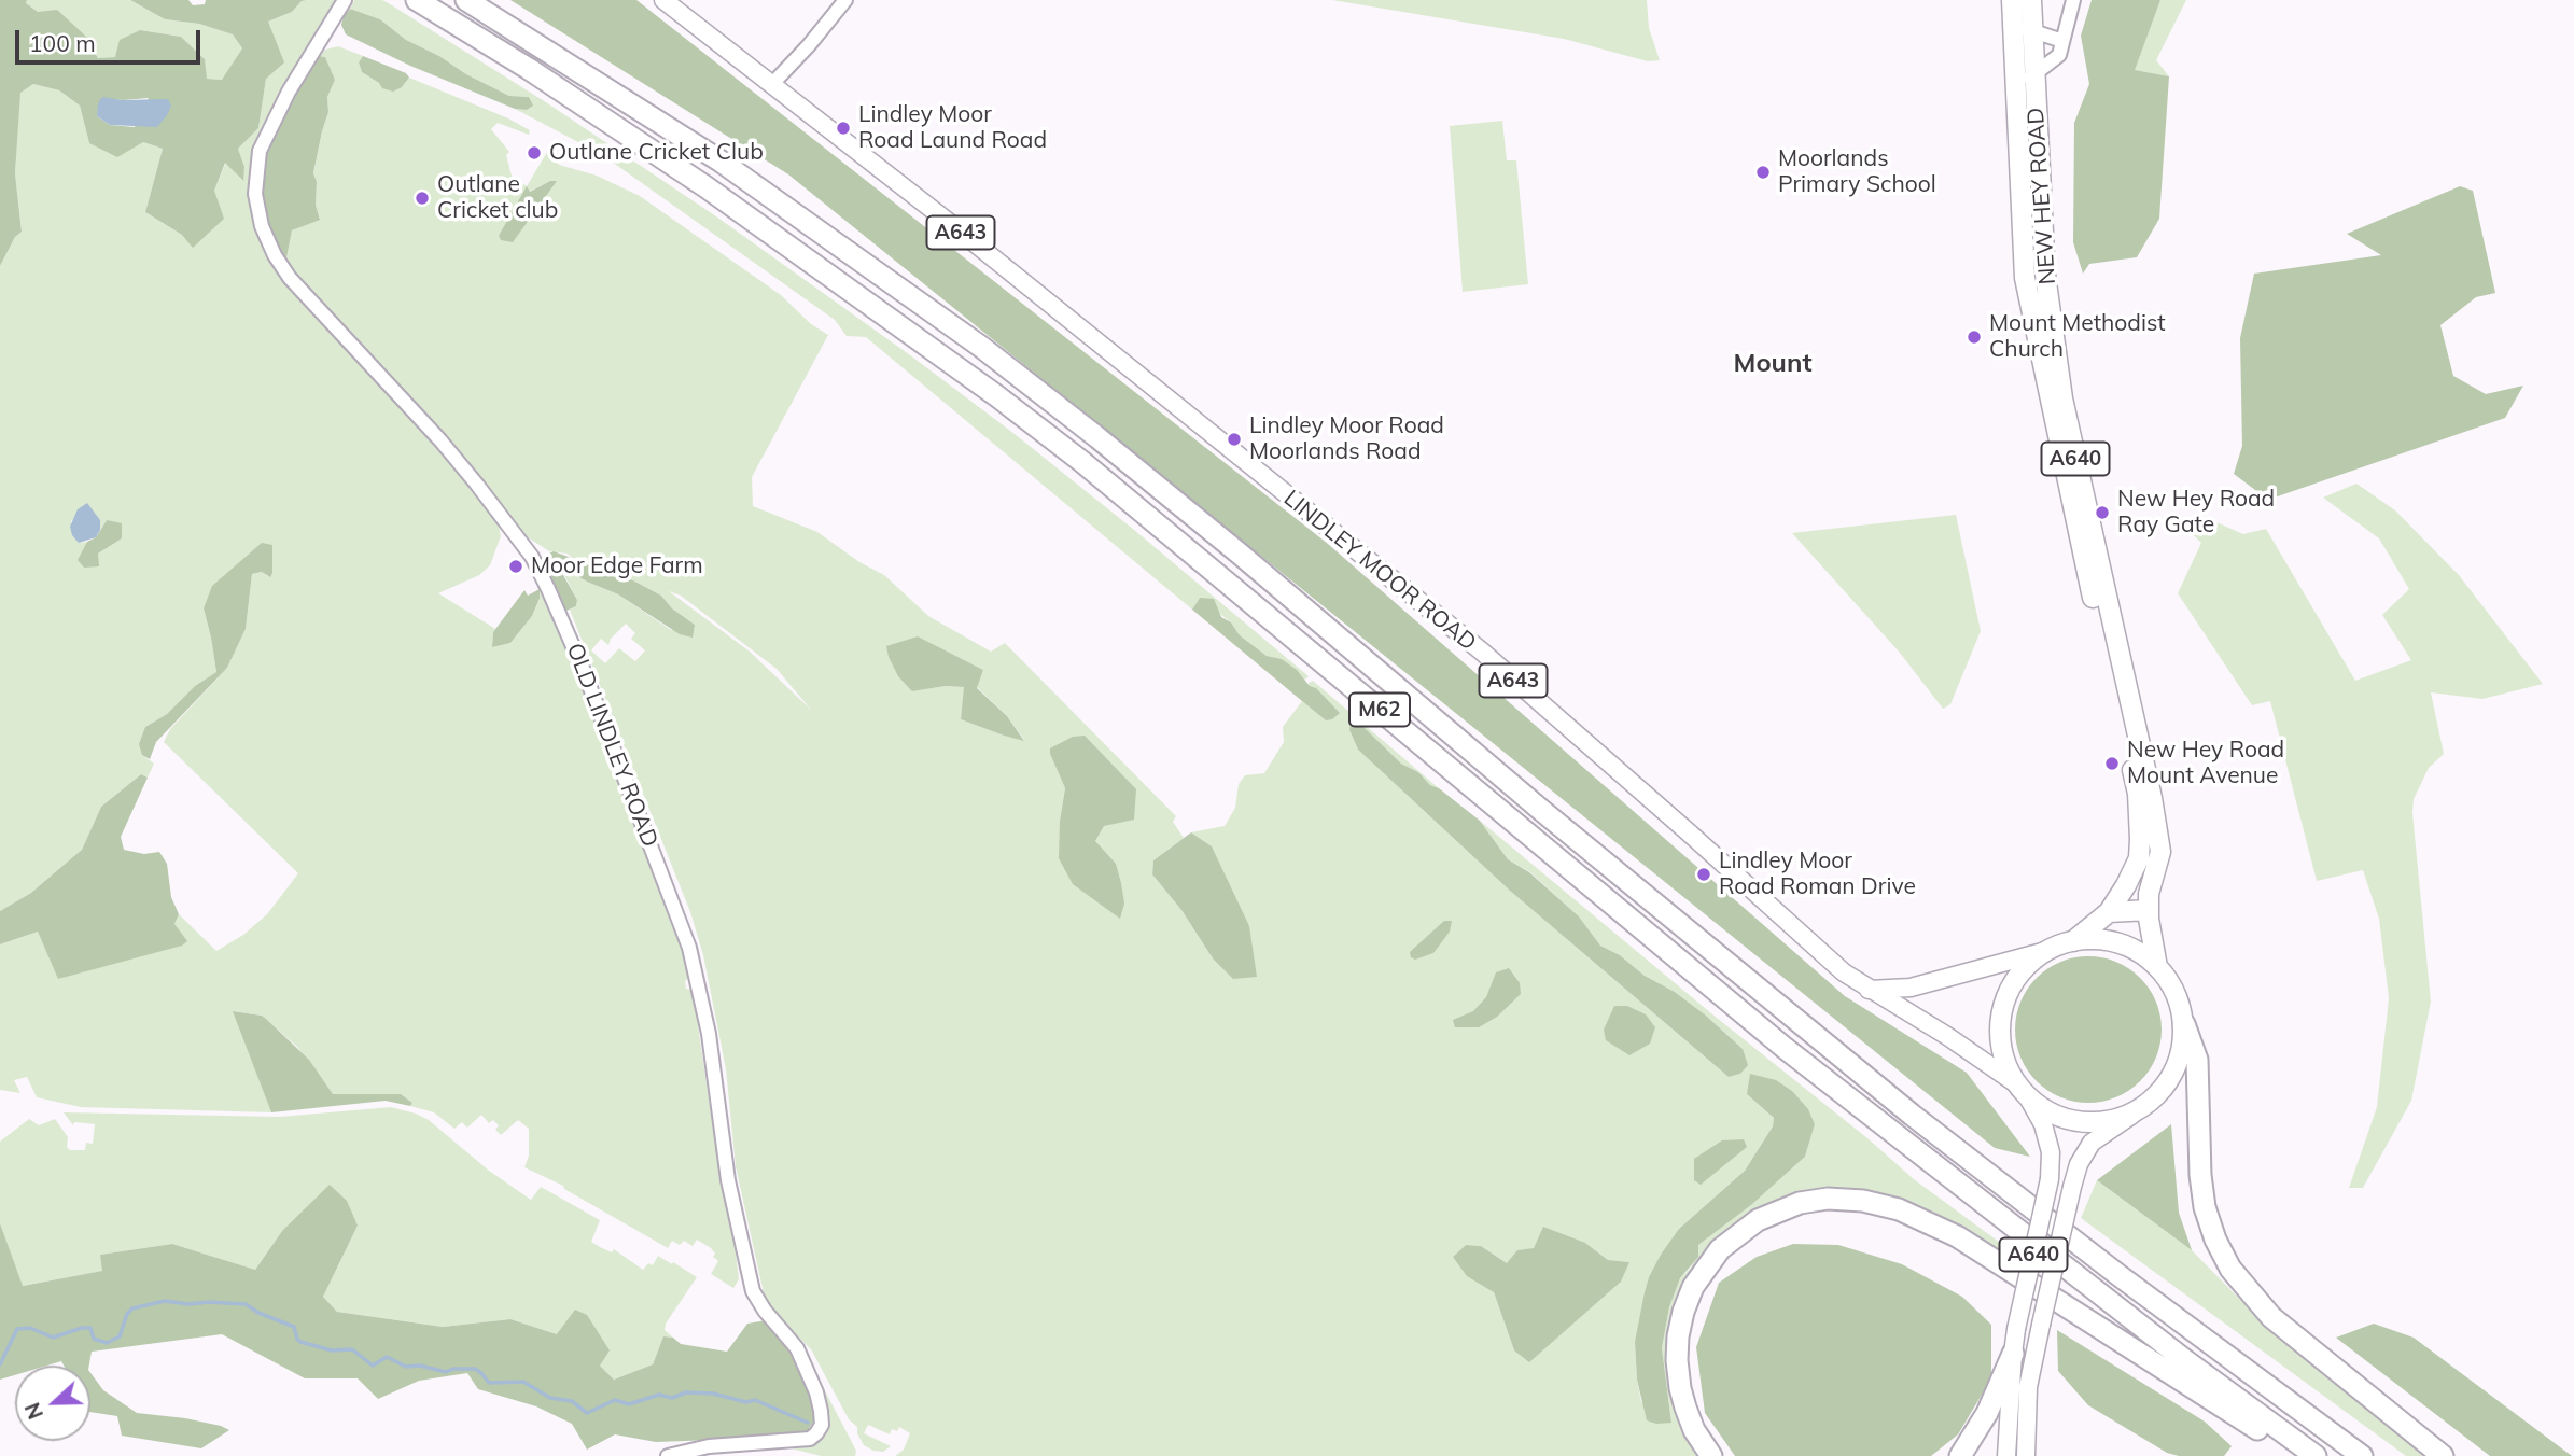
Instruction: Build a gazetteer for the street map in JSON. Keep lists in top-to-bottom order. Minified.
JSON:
{"streets":{"highway":["NEW HEY ROAD","A640","M62"],"main road":["A643","LINDLEY MOOR ROAD"],"street":["OLD LINDLEY ROAD"]},"crossings":[["NEW HEY ROAD","A640"],["NEW HEY ROAD","LINDLEY MOOR ROAD"],["A640","LINDLEY MOOR ROAD"]],"districts":["Mount"],"places":["Lindley Moor Road Laund Road","Outlane Cricket Club","Moorlands Primary School","Outlane Cricket club","Mount Methodist Church","Lindley Moor Road Moorlands Road","New Hey Road Ray Gate","Moor Edge Farm","New Hey Road Mount Avenue","Lindley Moor Road Roman Drive"],"scale_bar":"100 m","north":"left"}
